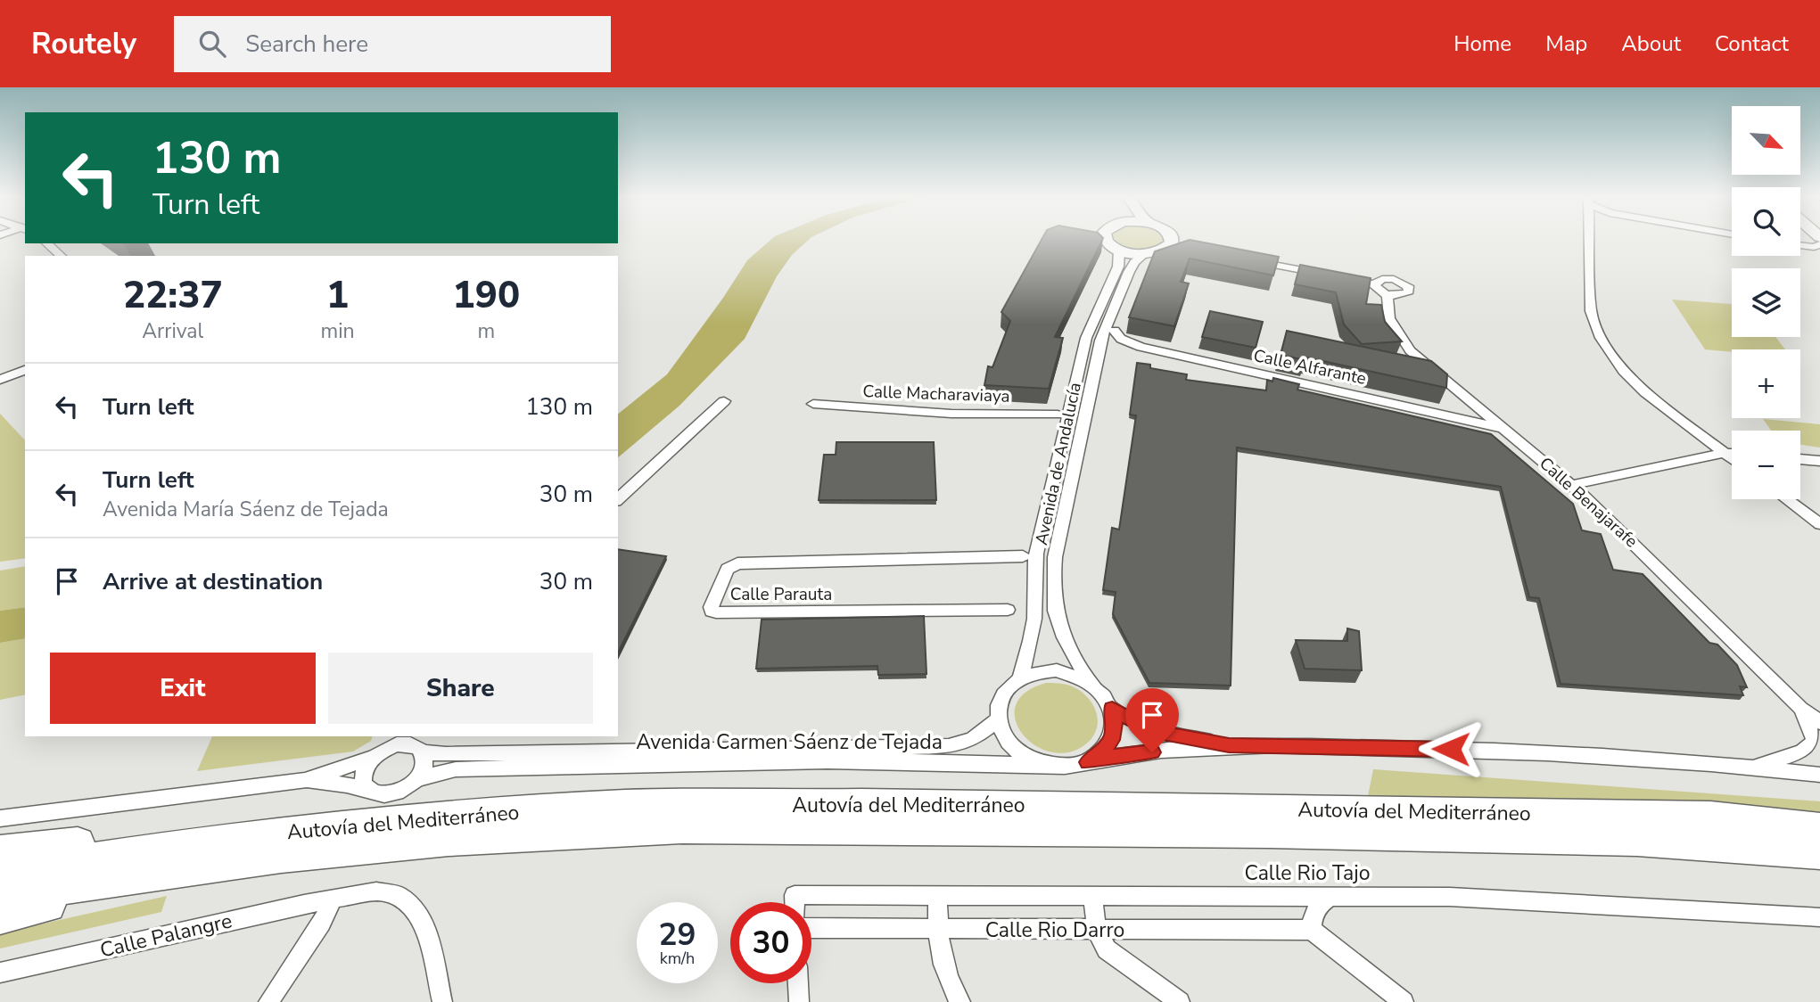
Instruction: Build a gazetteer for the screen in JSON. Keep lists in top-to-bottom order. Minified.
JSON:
{"streets":{"highway":["Autovía del Mediterráneo"],"street":["Calle Alfarante","Calle Macharaviaya","Avenida de Andalucía","Calle Benajarafe","Calle Parauta","Avenida Carmen Sáenz de Tejada","Calle Rio Tajo","Calle Rio Darro","Calle Palangre"]},"crossings":[["Calle Alfarante","Calle Benajarafe"],["Avenida de Andalucía","Avenida Carmen Sáenz de Tejada"]],"north":"bottom right","page":{"header":"Routely","search":"Search here","nav":["Home","Map","About","Contact"],"map_buttons":["+","−"],"turn":["130 m","Turn left"],"eta":["22:37","Arrival","1","min","190","m"],"list":[{"name":"Turn left","value":"130 m"},{"name":"Turn left","note":"Avenida María Sáenz de Tejada","value":"30 m"},{"name":"Arrive at destination","value":"30 m"}],"buttons":["Exit","Share"],"speed":"29 km/h","limit":"30"}}
